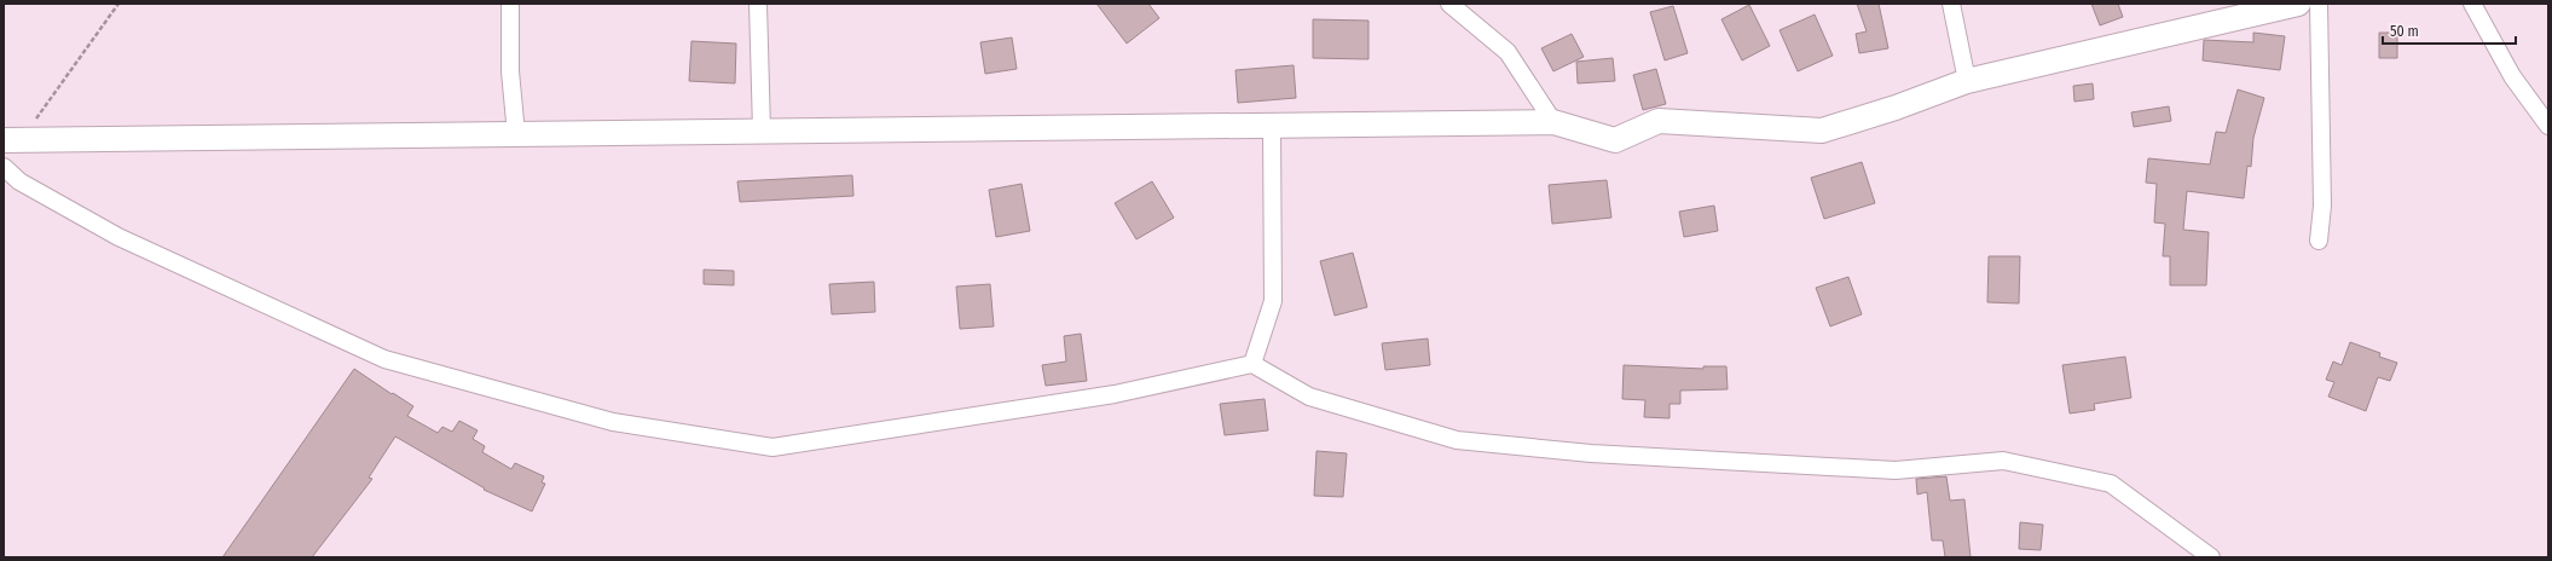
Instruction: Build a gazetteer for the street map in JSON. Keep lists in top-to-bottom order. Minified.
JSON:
{"scale_bar":"50 m"}
